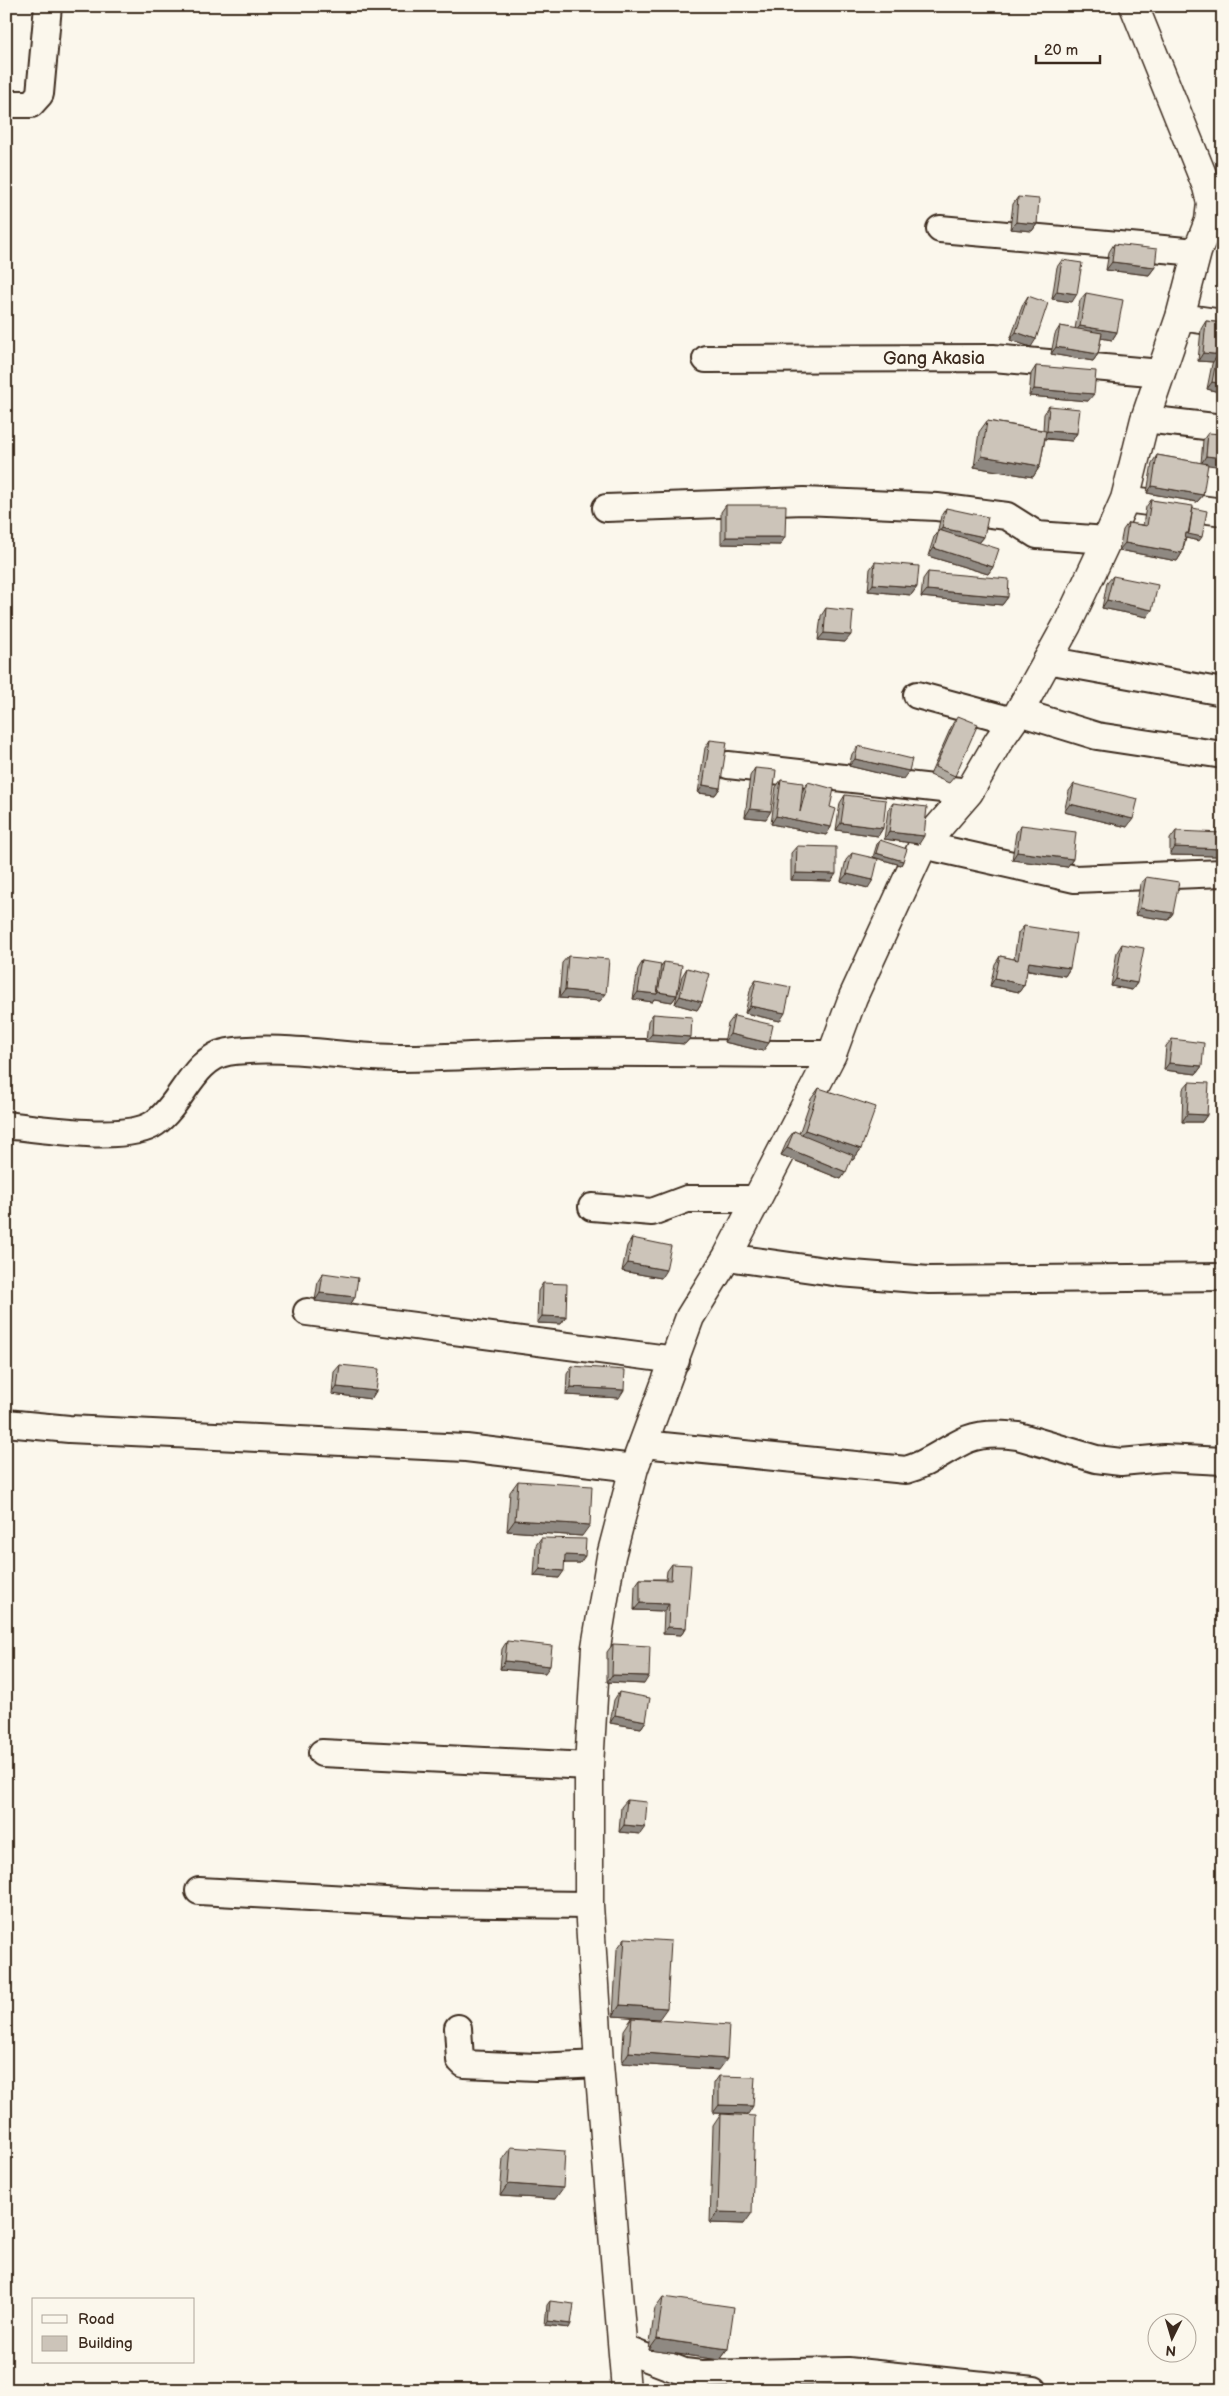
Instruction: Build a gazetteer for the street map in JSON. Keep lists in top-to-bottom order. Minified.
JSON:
{"streets":{"street":["Gang Akasia"]},"legend":["Road","Building"],"scale_bar":"20 m","north":"bottom"}
